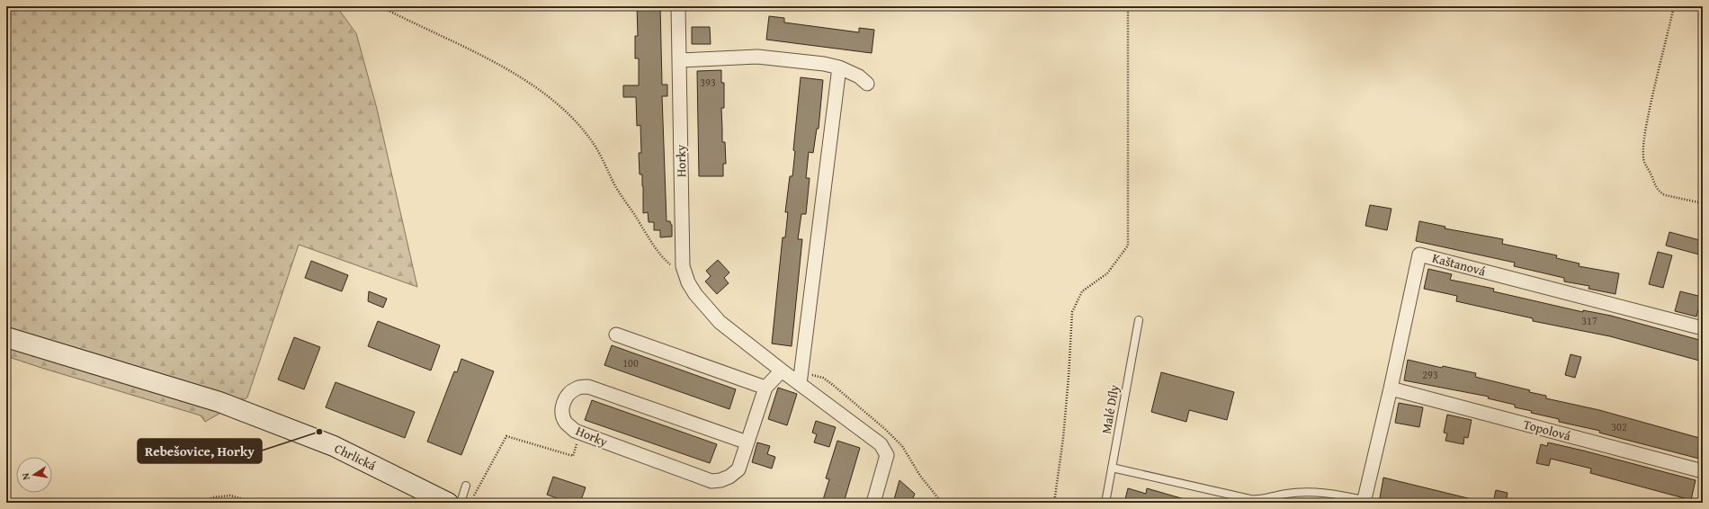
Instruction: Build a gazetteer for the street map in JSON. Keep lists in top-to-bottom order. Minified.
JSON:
{"streets":{"street":["Horky","Kaštanová","Topolová","Chrlická"],"lane":["Malé Díly"]},"crossings":[["Kaštanová","Topolová"]],"places":["Rebešovice, Horky"],"house_numbers":["393","317","100","293","302"],"north":"left"}
